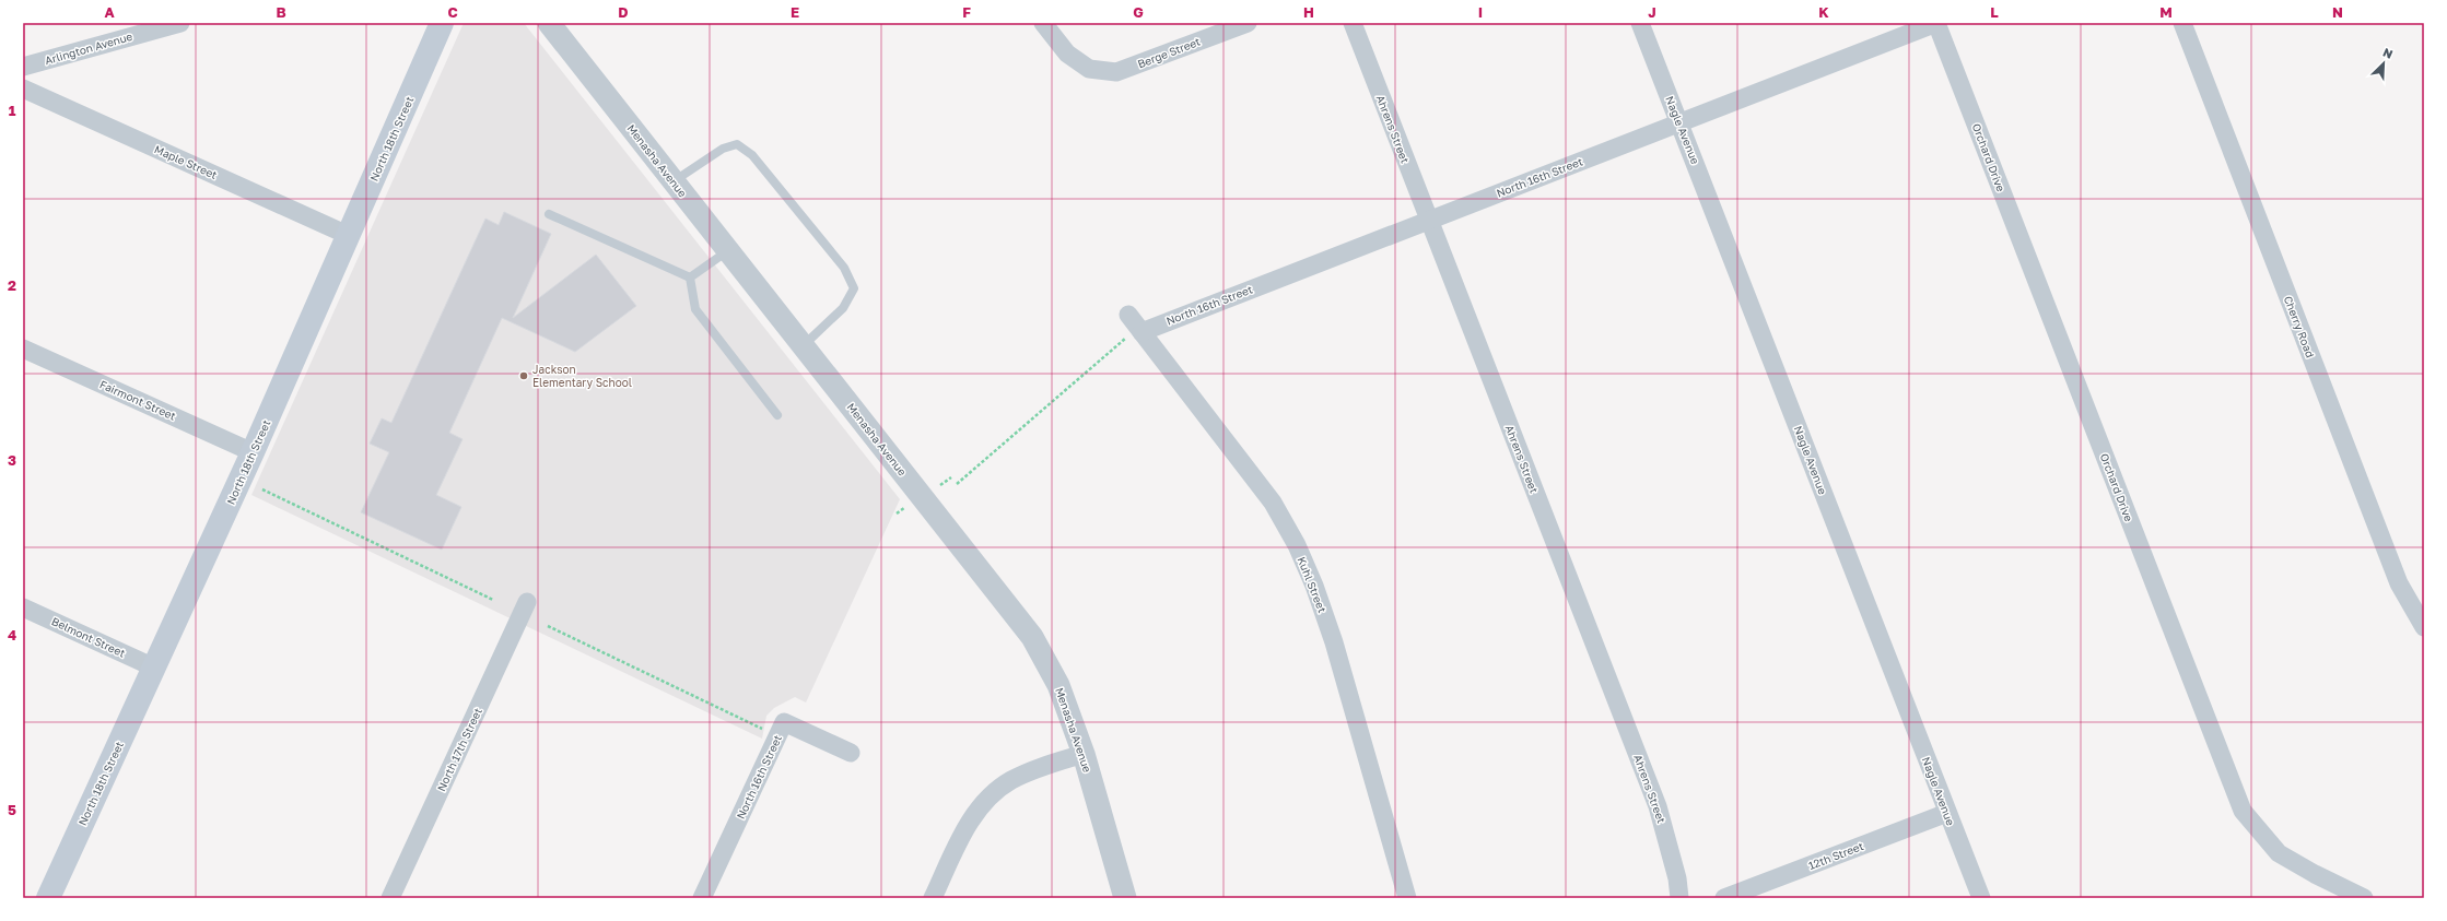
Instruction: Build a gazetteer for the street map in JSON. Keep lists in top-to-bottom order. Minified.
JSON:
{"streets":{"main road":["North 18th Street"],"street":["Arlington Avenue","Berge Street","Ahrens Street","Nagle Avenue","Orchard Drive","Menasha Avenue","Maple Street","North 16th Street","Cherry Road","Fairmont Street","Kuhl Street","Belmont Street","North 17th Street","12th Street"]},"crossings":[["Ahrens Street","North 16th Street"],["Nagle Avenue","North 16th Street"],["Nagle Avenue","12th Street"],["North 18th Street","Maple Street"],["North 18th Street","Fairmont Street"],["North 18th Street","Belmont Street"],["Orchard Drive","North 16th Street"],["North 16th Street","Kuhl Street"]],"places":["Jackson Elementary School"],"north":"top right","grid":{"columns":["A","B","C","D","E","F","G","H","I","J","K","L","M","N"],"rows":["1","2","3","4","5"]}}
